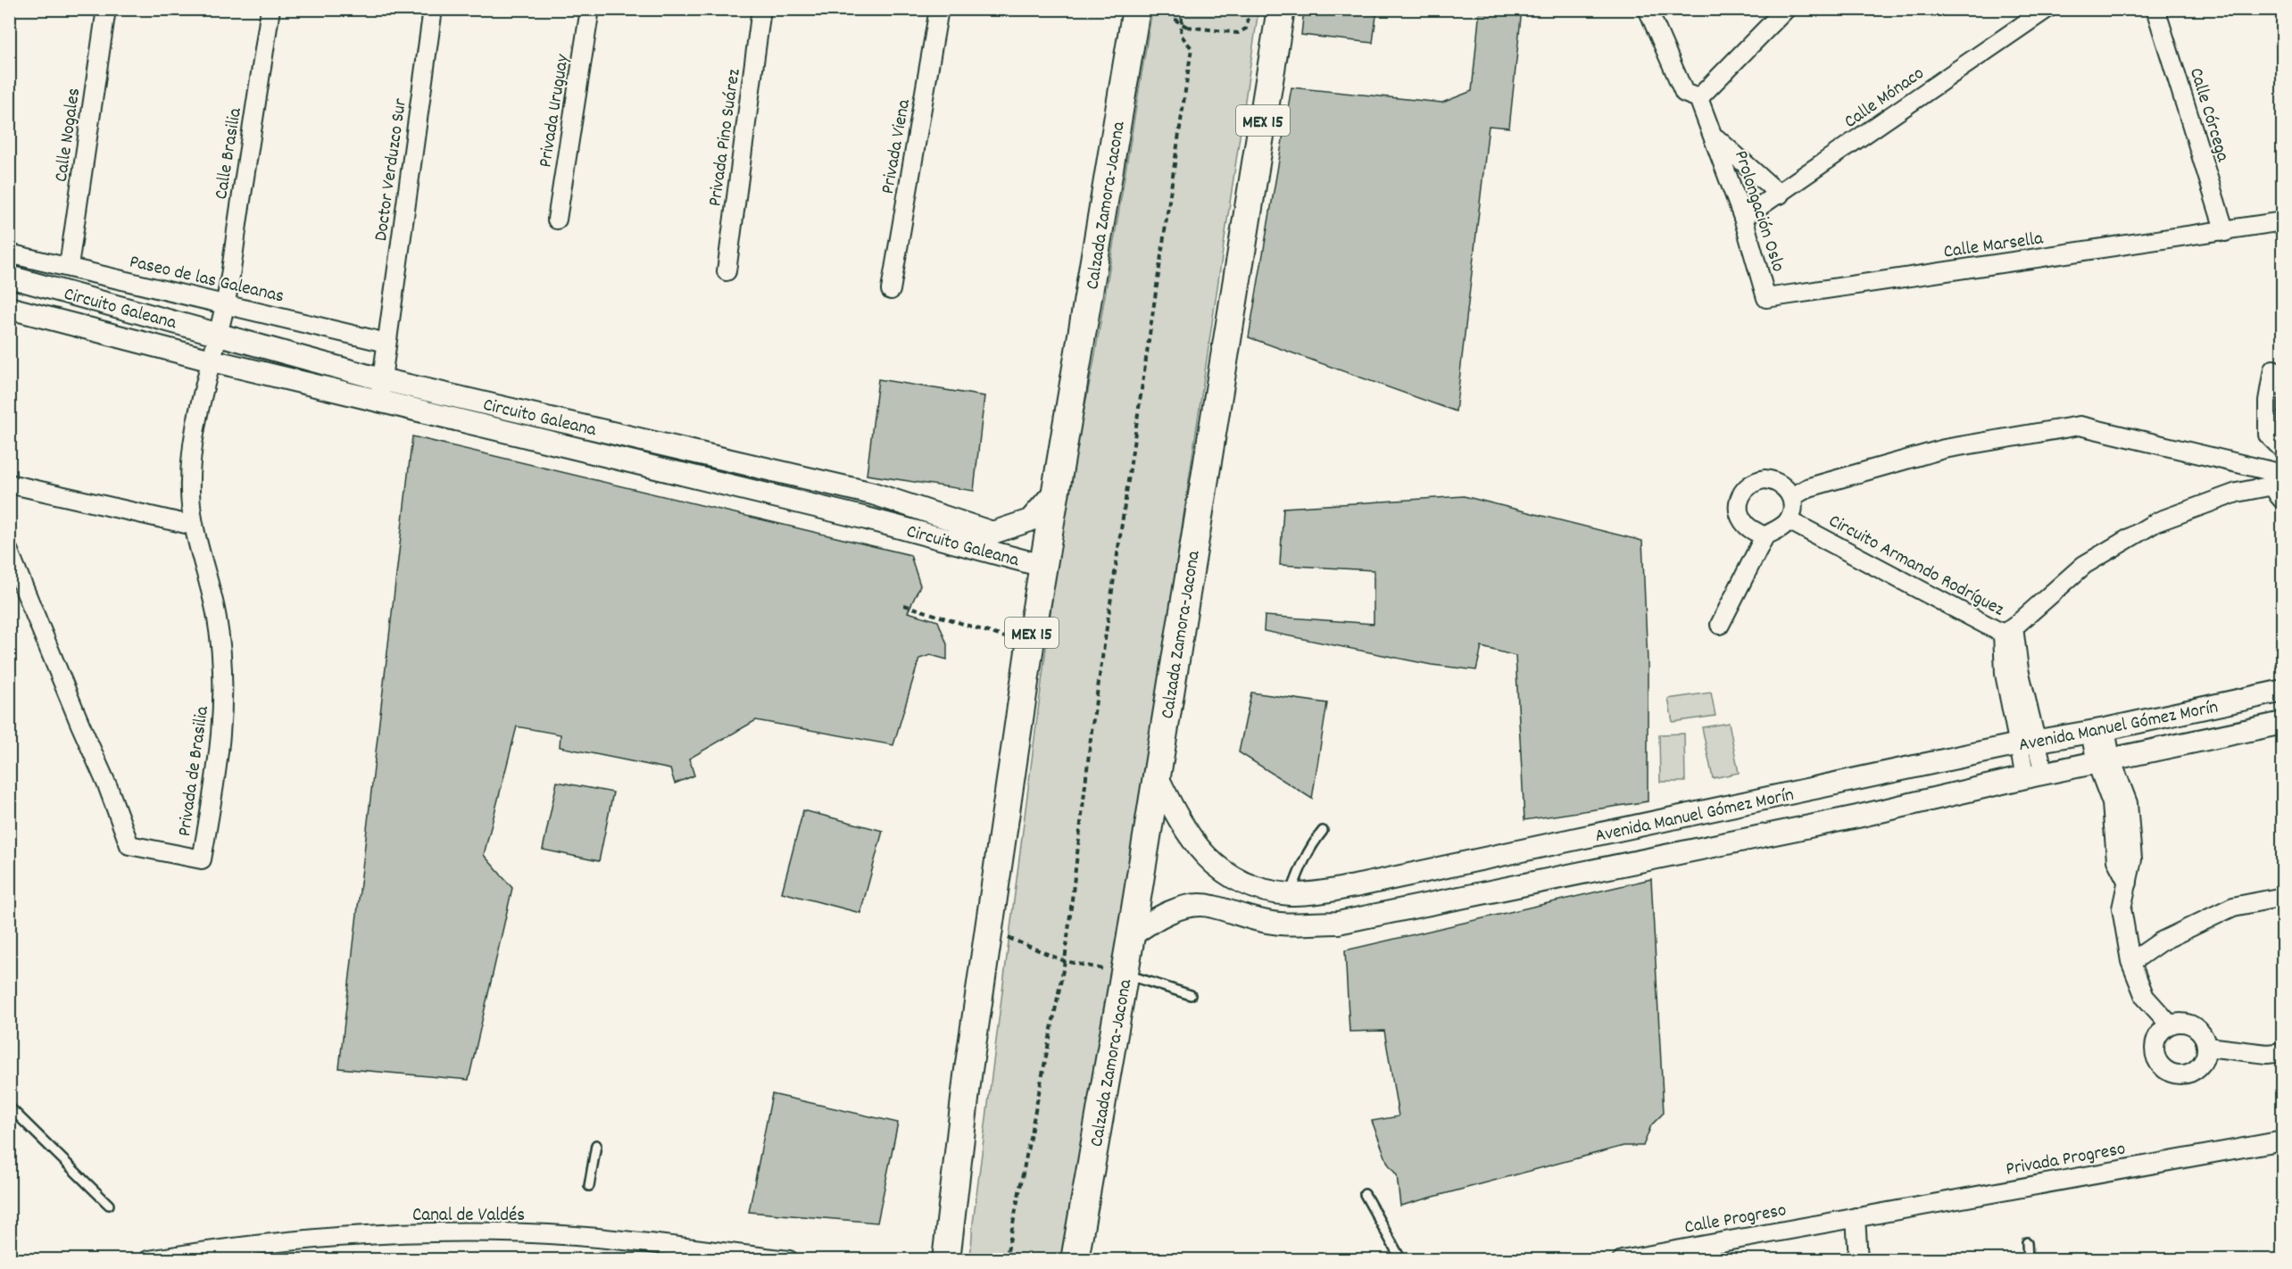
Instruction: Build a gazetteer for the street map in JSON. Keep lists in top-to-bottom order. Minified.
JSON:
{"streets":{"main road":["MEX 15","Calzada Zamora-Jacona"],"street":["Calle Mónaco","Privada Uruguay","Calle Córcega","Calle Nogales","Privada Pino Suárez","Privada Viena","Calle Brasilia","Doctor Verduzco Sur","Prolongación Oslo","Calle Marsella","Paseo de las Galeanas","Circuito Galeana","Circuito Armando Rodríguez","Avenida Manuel Gómez Morín","Privada de Brasilia","Privada Progreso","Canal de Valdés","Calle Progreso"]},"crossings":[["Calle Mónaco","Prolongación Oslo"],["Calle Córcega","Calle Marsella"],["Calle Nogales","Paseo de las Galeanas"],["Calle Brasilia","Paseo de las Galeanas"],["Calle Brasilia","Circuito Galeana"],["Calle Brasilia","Privada de Brasilia"],["Doctor Verduzco Sur","Paseo de las Galeanas"],["Doctor Verduzco Sur","Circuito Galeana"],["Calzada Zamora-Jacona","Circuito Galeana"],["Calzada Zamora-Jacona","Avenida Manuel Gómez Morín"],["Prolongación Oslo","Calle Marsella"],["Circuito Galeana","Privada de Brasilia"],["Privada Progreso","Calle Progreso"]]}
